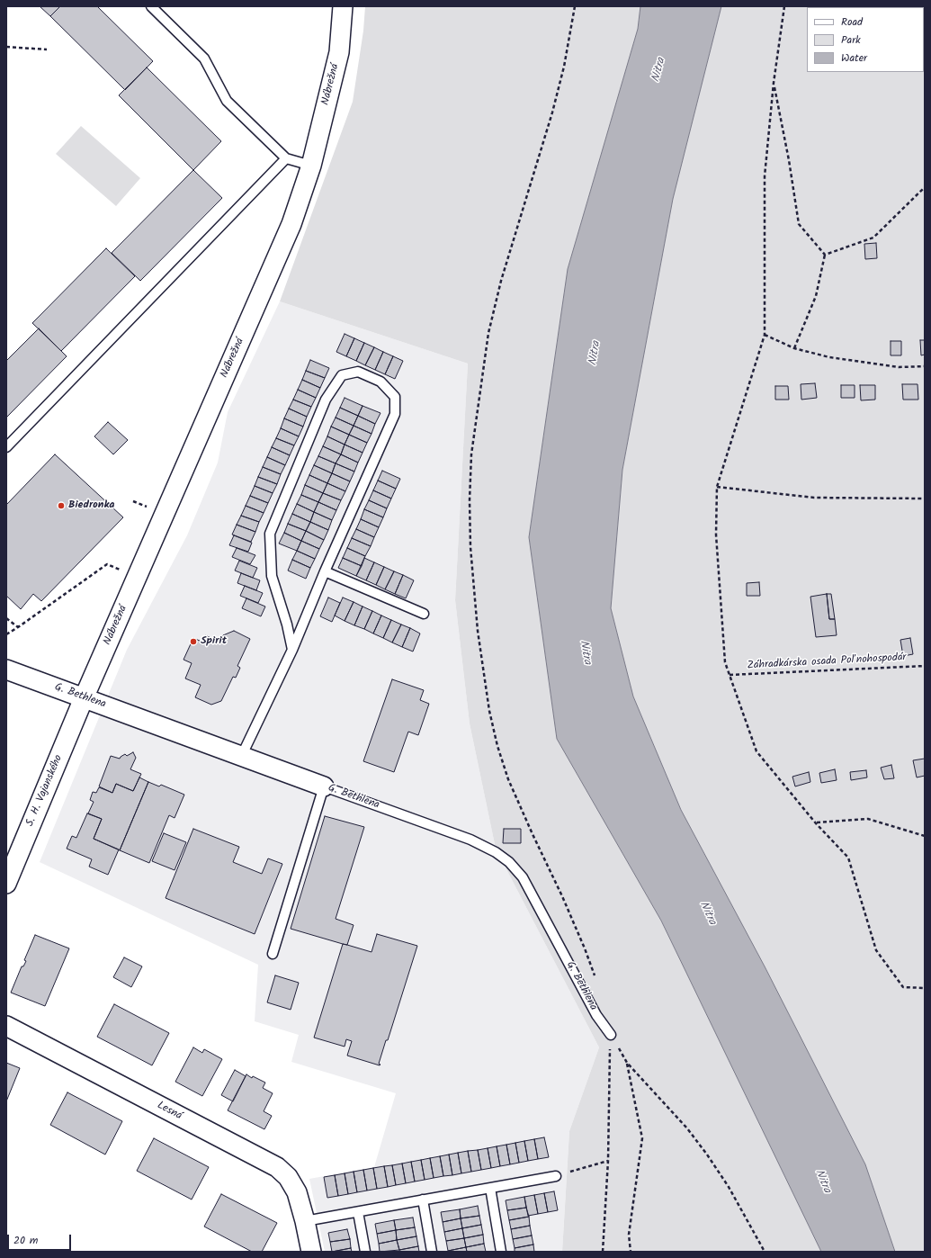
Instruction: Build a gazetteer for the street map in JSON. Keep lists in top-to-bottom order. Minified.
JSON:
{"streets":{"street":["Nábrežná","G. Bethlena","S. H. Vajanského","Lesná"],"path":["Záhradkárska osada Poľnohospodár"]},"crossings":[["Nábrežná","G. Bethlena"],["Nábrežná","S. H. Vajanského"],["G. Bethlena","S. H. Vajanského"]],"water":["Nitra"],"places":["Biedronka","Spirit"],"legend":["Road","Park","Water"],"scale_bar":"20 m"}
